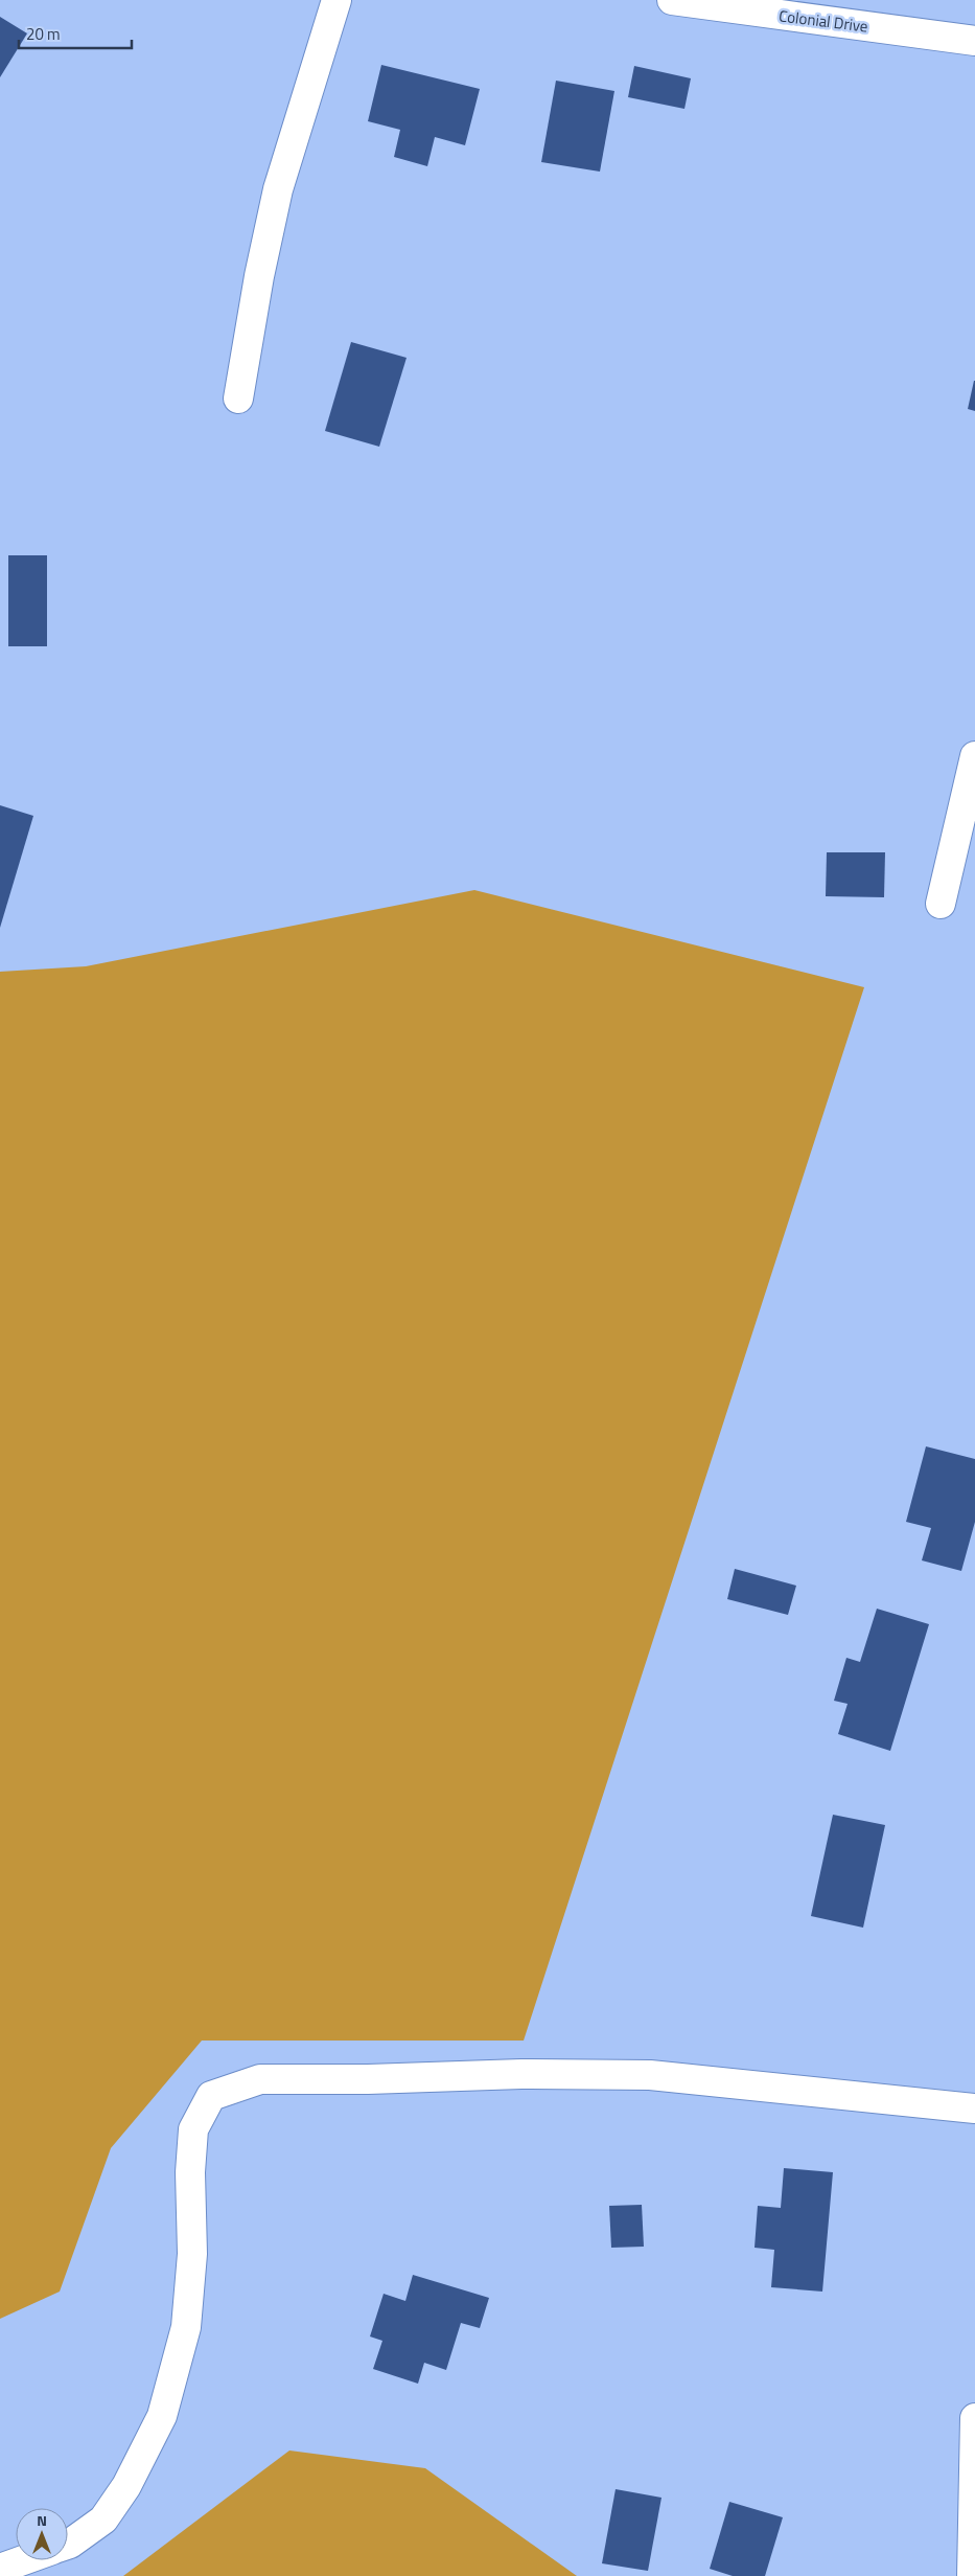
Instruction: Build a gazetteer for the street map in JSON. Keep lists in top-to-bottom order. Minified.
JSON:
{"streets":{"street":["Colonial Drive"]},"scale_bar":"20 m","north":"top"}
